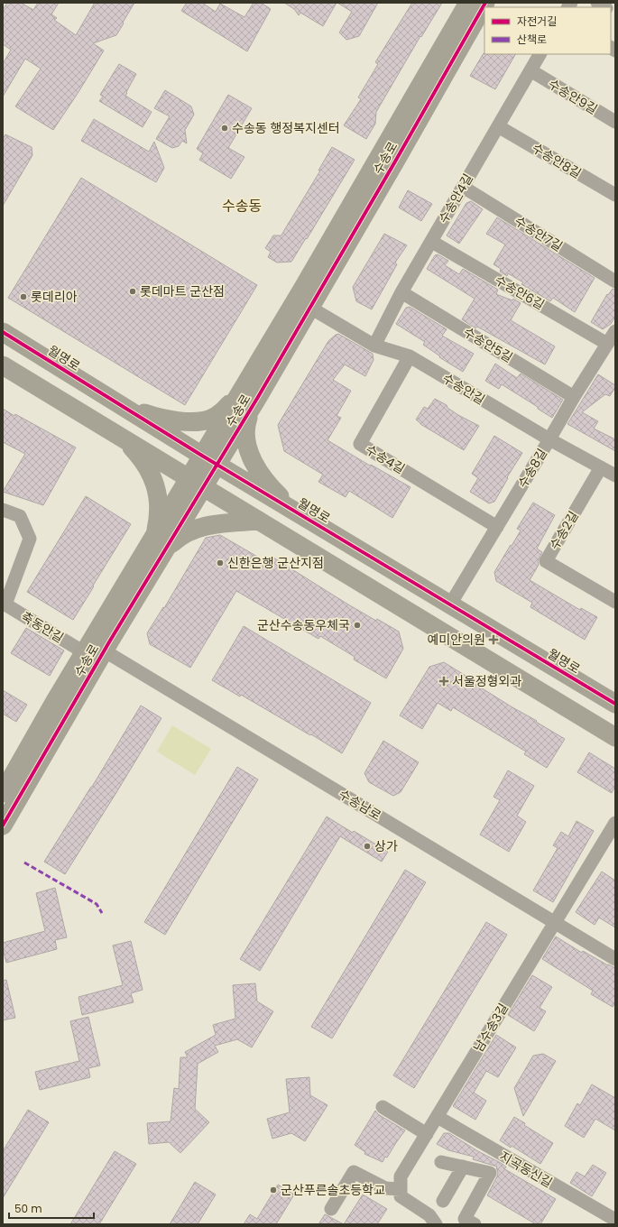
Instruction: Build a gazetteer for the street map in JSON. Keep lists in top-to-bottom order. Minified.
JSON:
{"streets":{"street":["수송안9길","수송로","수송안8길","수송안4길","수송안7길","수송안6길","수송안5길","월명로","수송안길","수송4길","수송8길","수송2길","축동안길","수송남로","남수송3길","지곡동신길"]},"crossings":[["수송안9길","수송안4길"],["수송로","월명로"],["수송로","수송안길"],["수송로","축동안길"],["수송로","수송남로"],["수송안8길","수송안4길"],["수송안4길","수송안7길"],["수송안4길","수송안6길"],["수송안4길","수송안5길"],["수송안4길","수송안길"],["수송안6길","수송8길"],["수송안5길","수송8길"],["월명로","수송8길"],["수송안길","수송4길"],["수송안길","수송8길"],["수송안길","수송2길"],["수송4길","수송8길"],["수송남로","남수송3길"],["남수송3길","지곡동신길"]],"districts":["수송동"],"places":{"other":["수송동 행정복지센터","롯데마트 군산점","롯데리아","신한은행 군산지점","군산수송동우체국","상가","군산푸른솔초등학교"],"health":["예미안의원","서울정형외과"]},"legend":["자전거길","산책로"],"scale_bar":"50 m"}
